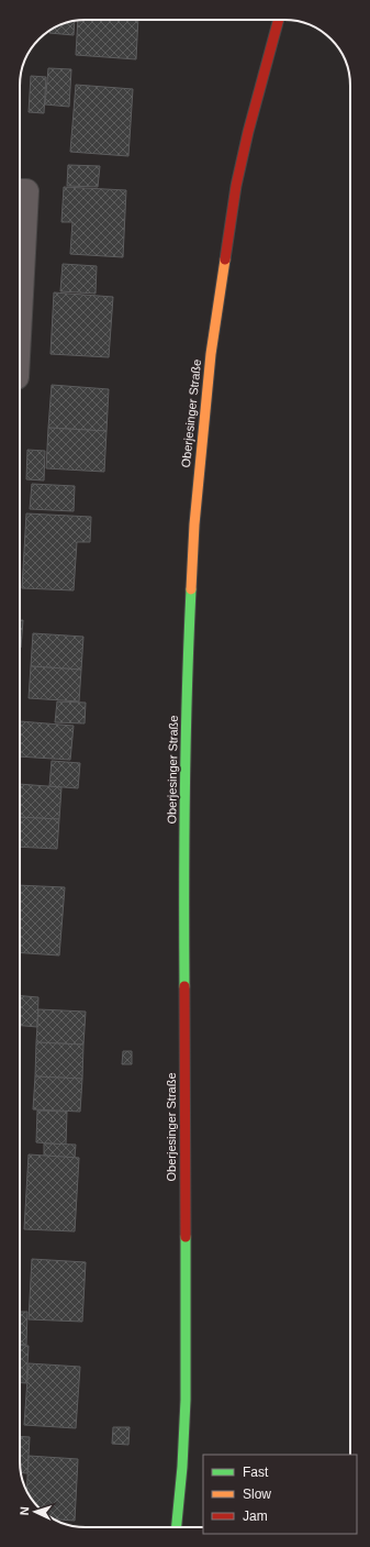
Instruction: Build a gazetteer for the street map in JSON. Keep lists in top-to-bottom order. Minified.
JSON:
{"streets":{"main road":["Oberjesinger Straße"]},"legend":["Fast","Slow","Jam"],"north":"left"}
